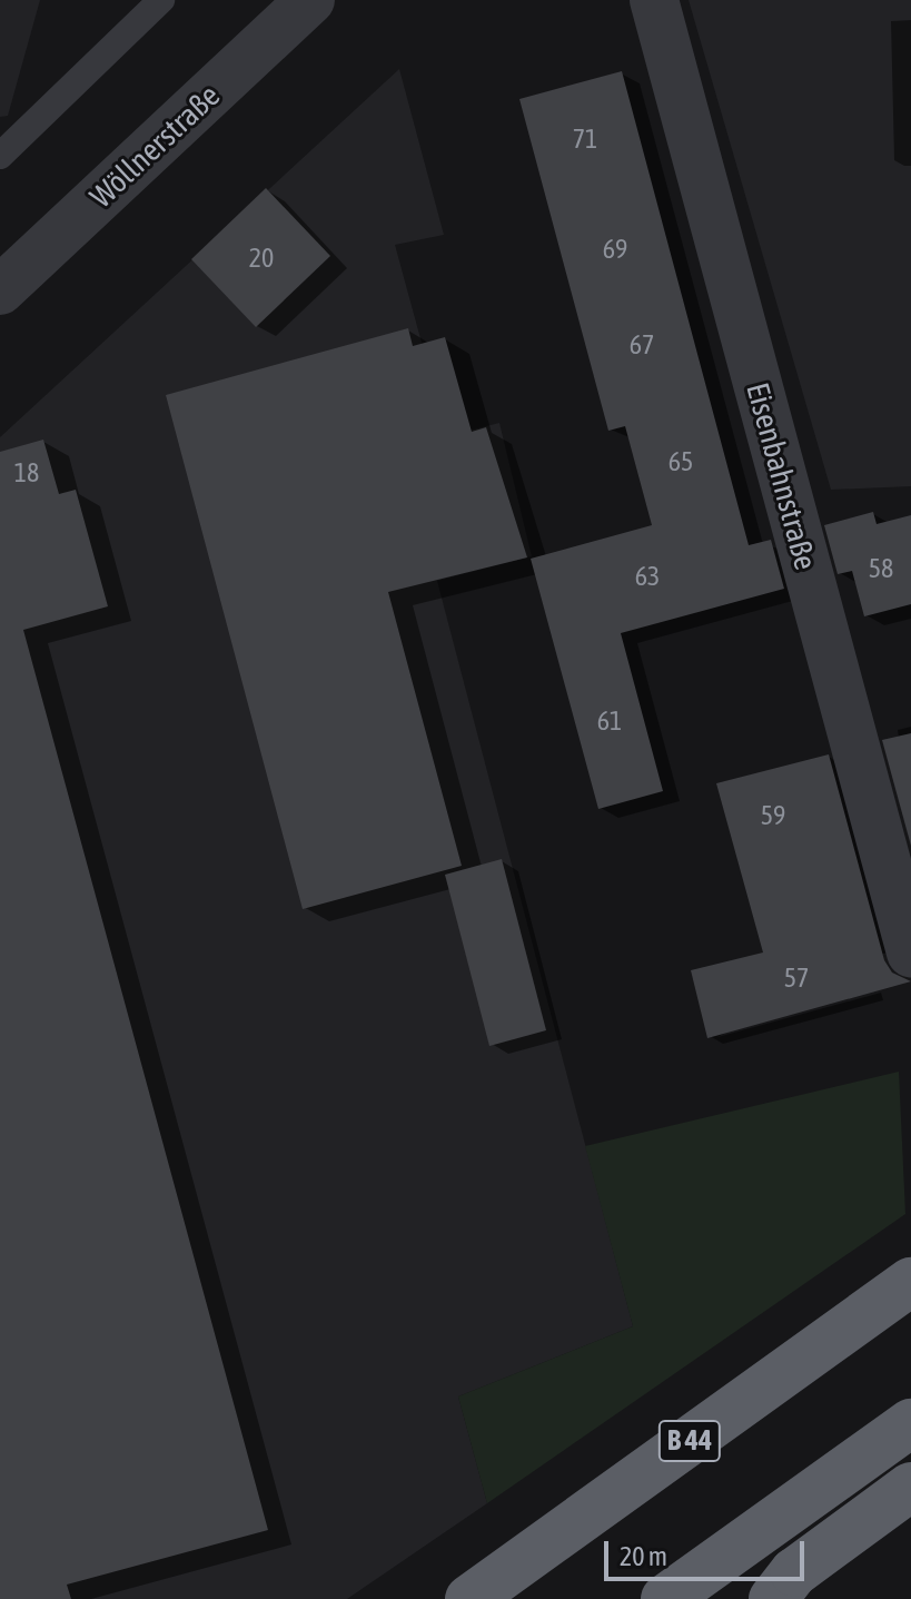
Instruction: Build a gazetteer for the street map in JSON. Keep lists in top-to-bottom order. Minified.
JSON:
{"streets":{"highway":["B 44"],"street":["Wöllnerstraße","Eisenbahnstraße"]},"house_numbers":["71","69","20","67","65","18","58","63","61","59","57"],"scale_bar":"20 m"}
